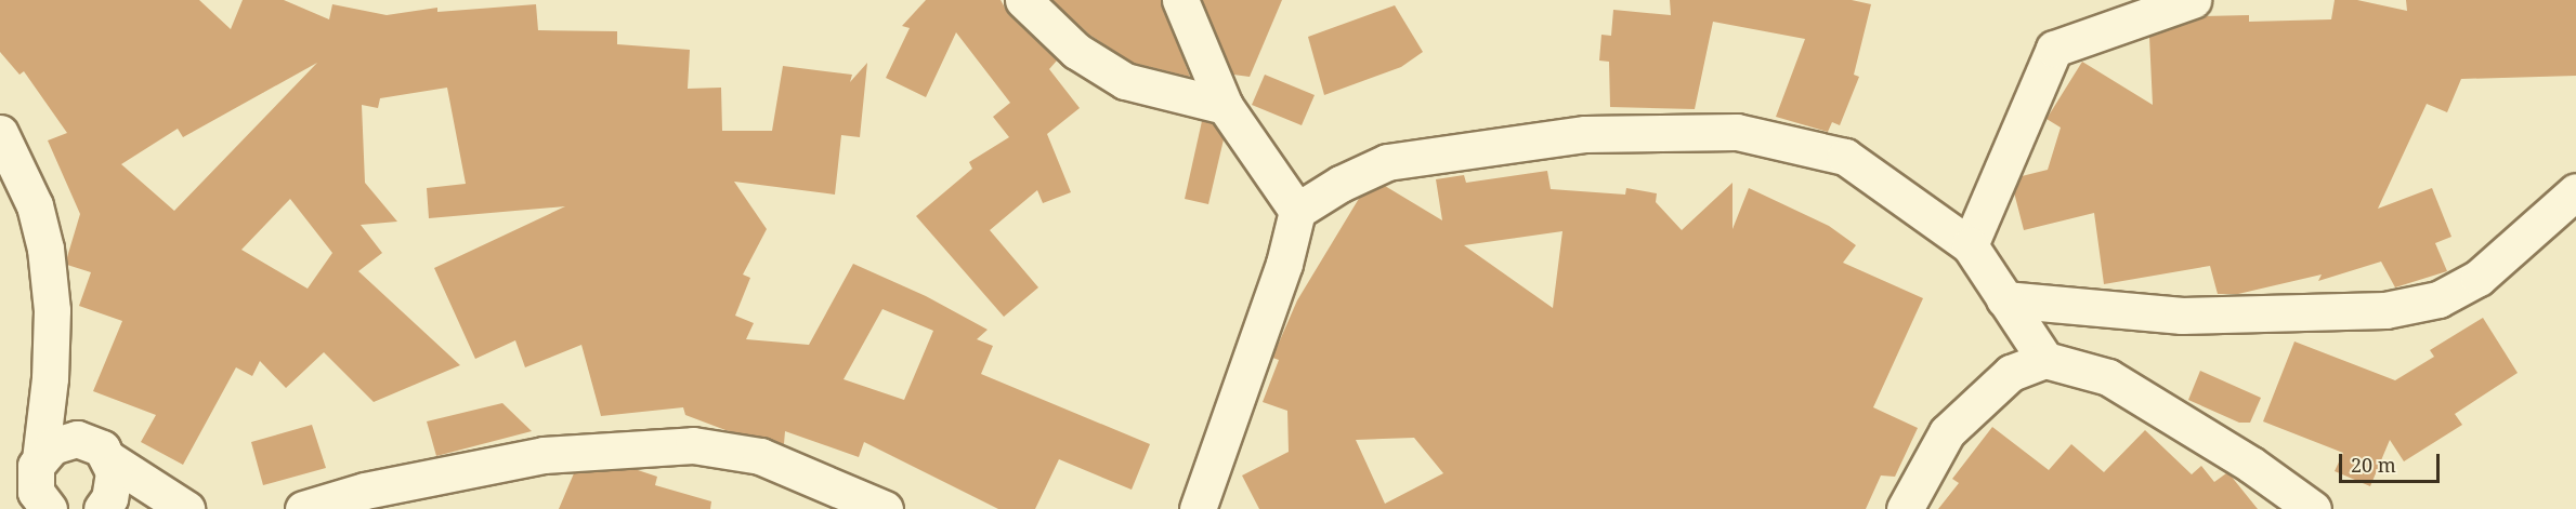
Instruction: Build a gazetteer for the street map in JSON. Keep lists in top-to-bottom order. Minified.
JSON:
{"scale_bar":"20 m"}
